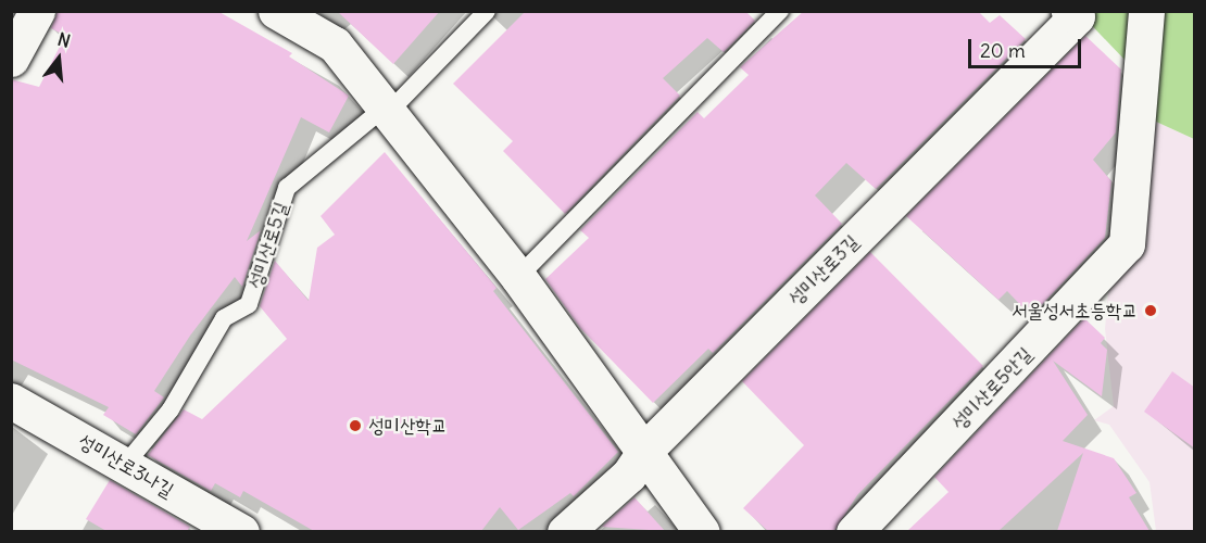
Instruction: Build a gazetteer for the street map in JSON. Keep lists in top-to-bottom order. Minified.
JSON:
{"streets":{"street":["성미산로3길","성미산로5안길","성미산로3나길"],"lane":["성미산로5길"]},"crossings":[["성미산로5길","성미산로3나길"]],"places":["서울성서초등학교","성미산학교"],"scale_bar":"20 m","north":"top"}
